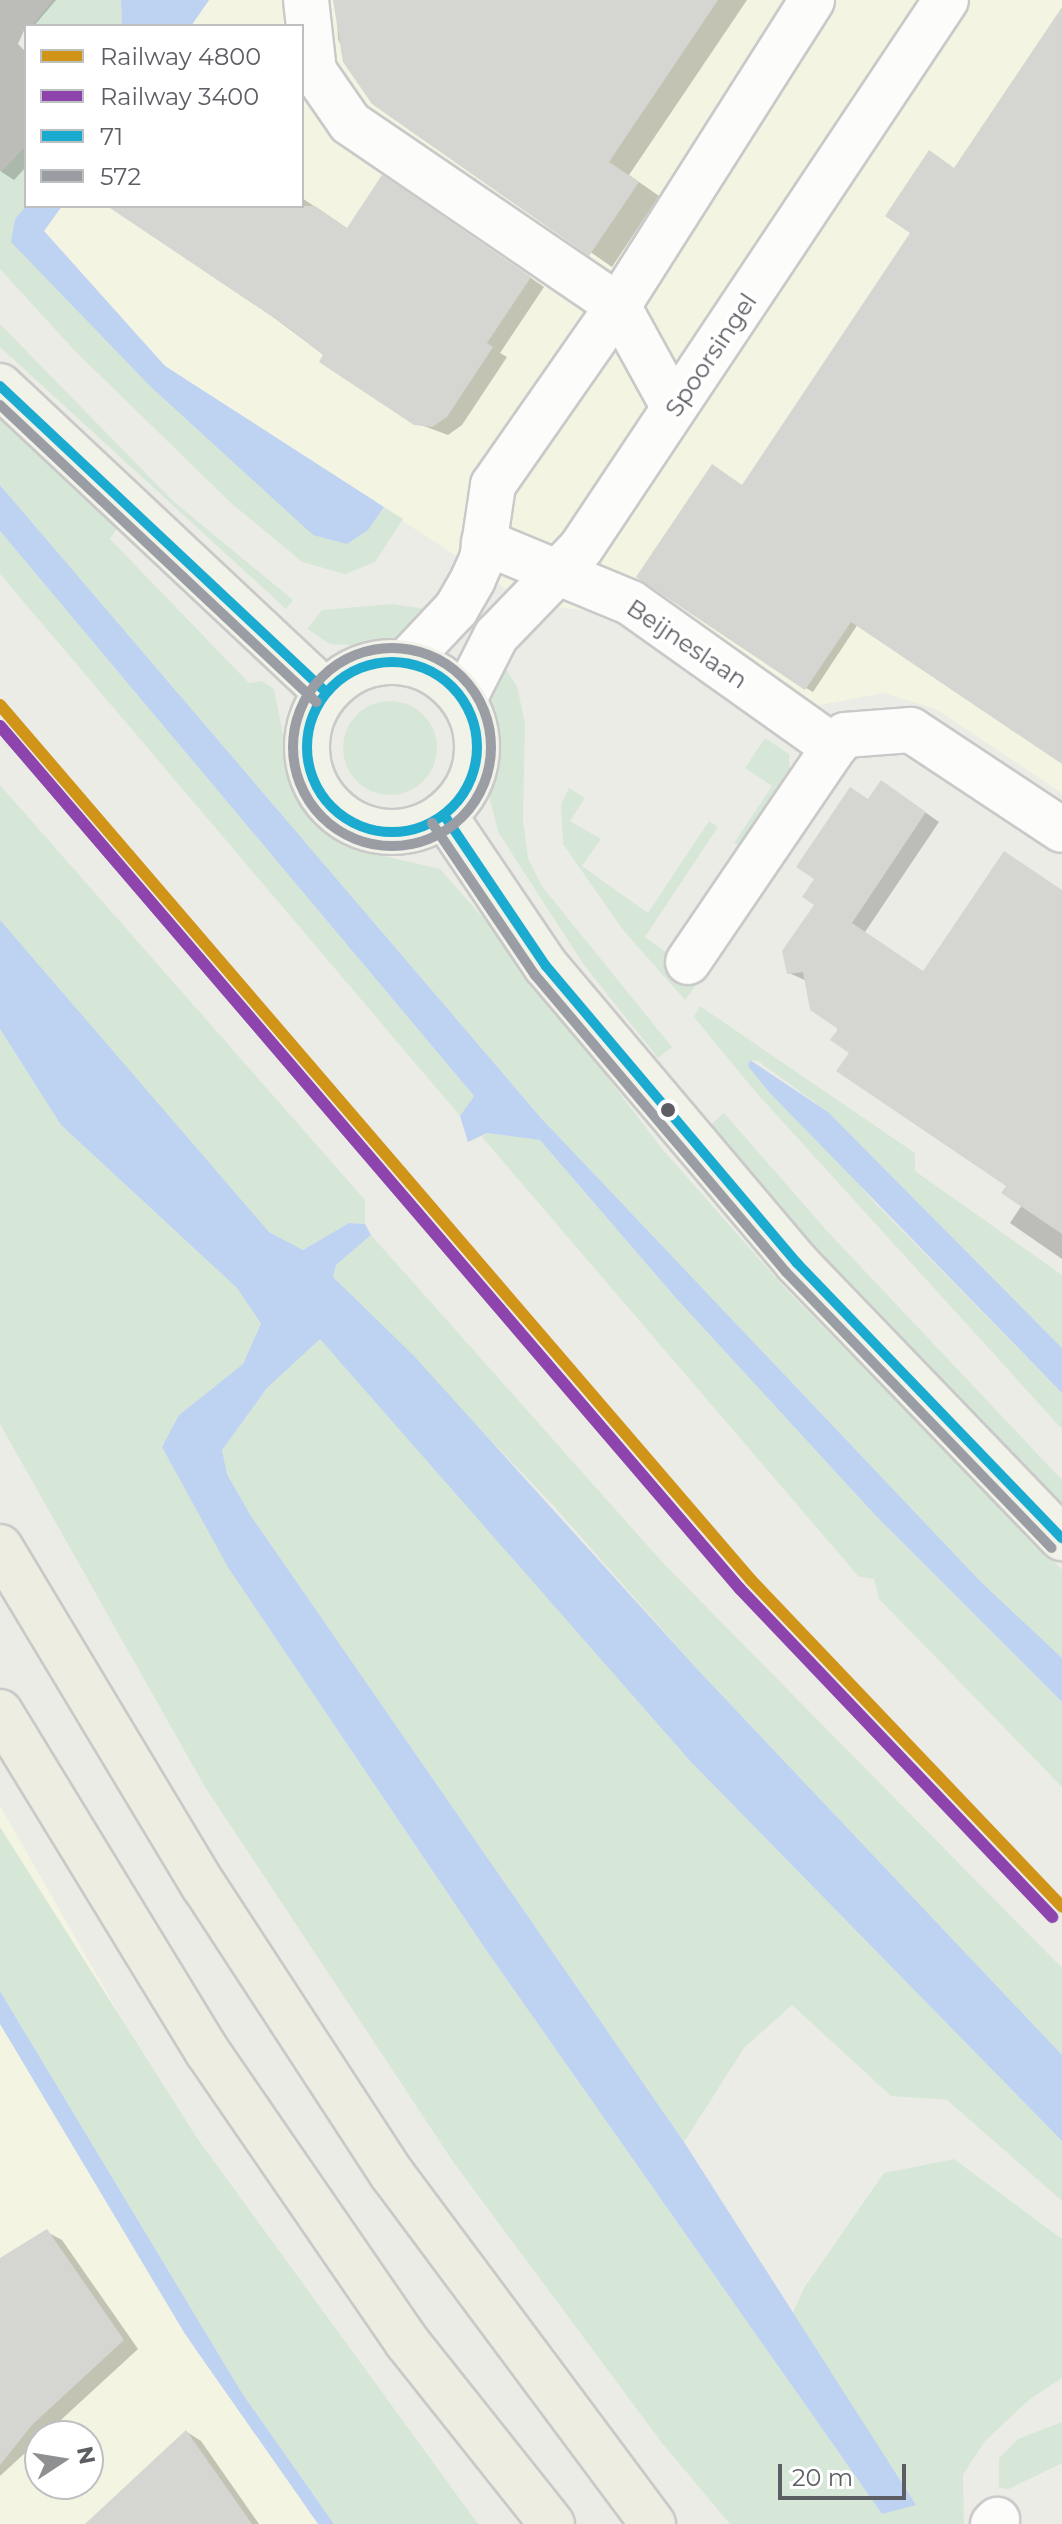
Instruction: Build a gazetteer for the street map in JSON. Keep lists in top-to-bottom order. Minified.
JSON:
{"streets":{"street":["Spoorsingel","Beijneslaan"]},"crossings":[["Spoorsingel","Beijneslaan"]],"lines":["transit line 71","transit line 572","rail line 4800","rail line 3400"],"legend":["Railway 4800","Railway 3400","71","572"],"scale_bar":"20 m","north":"right"}
